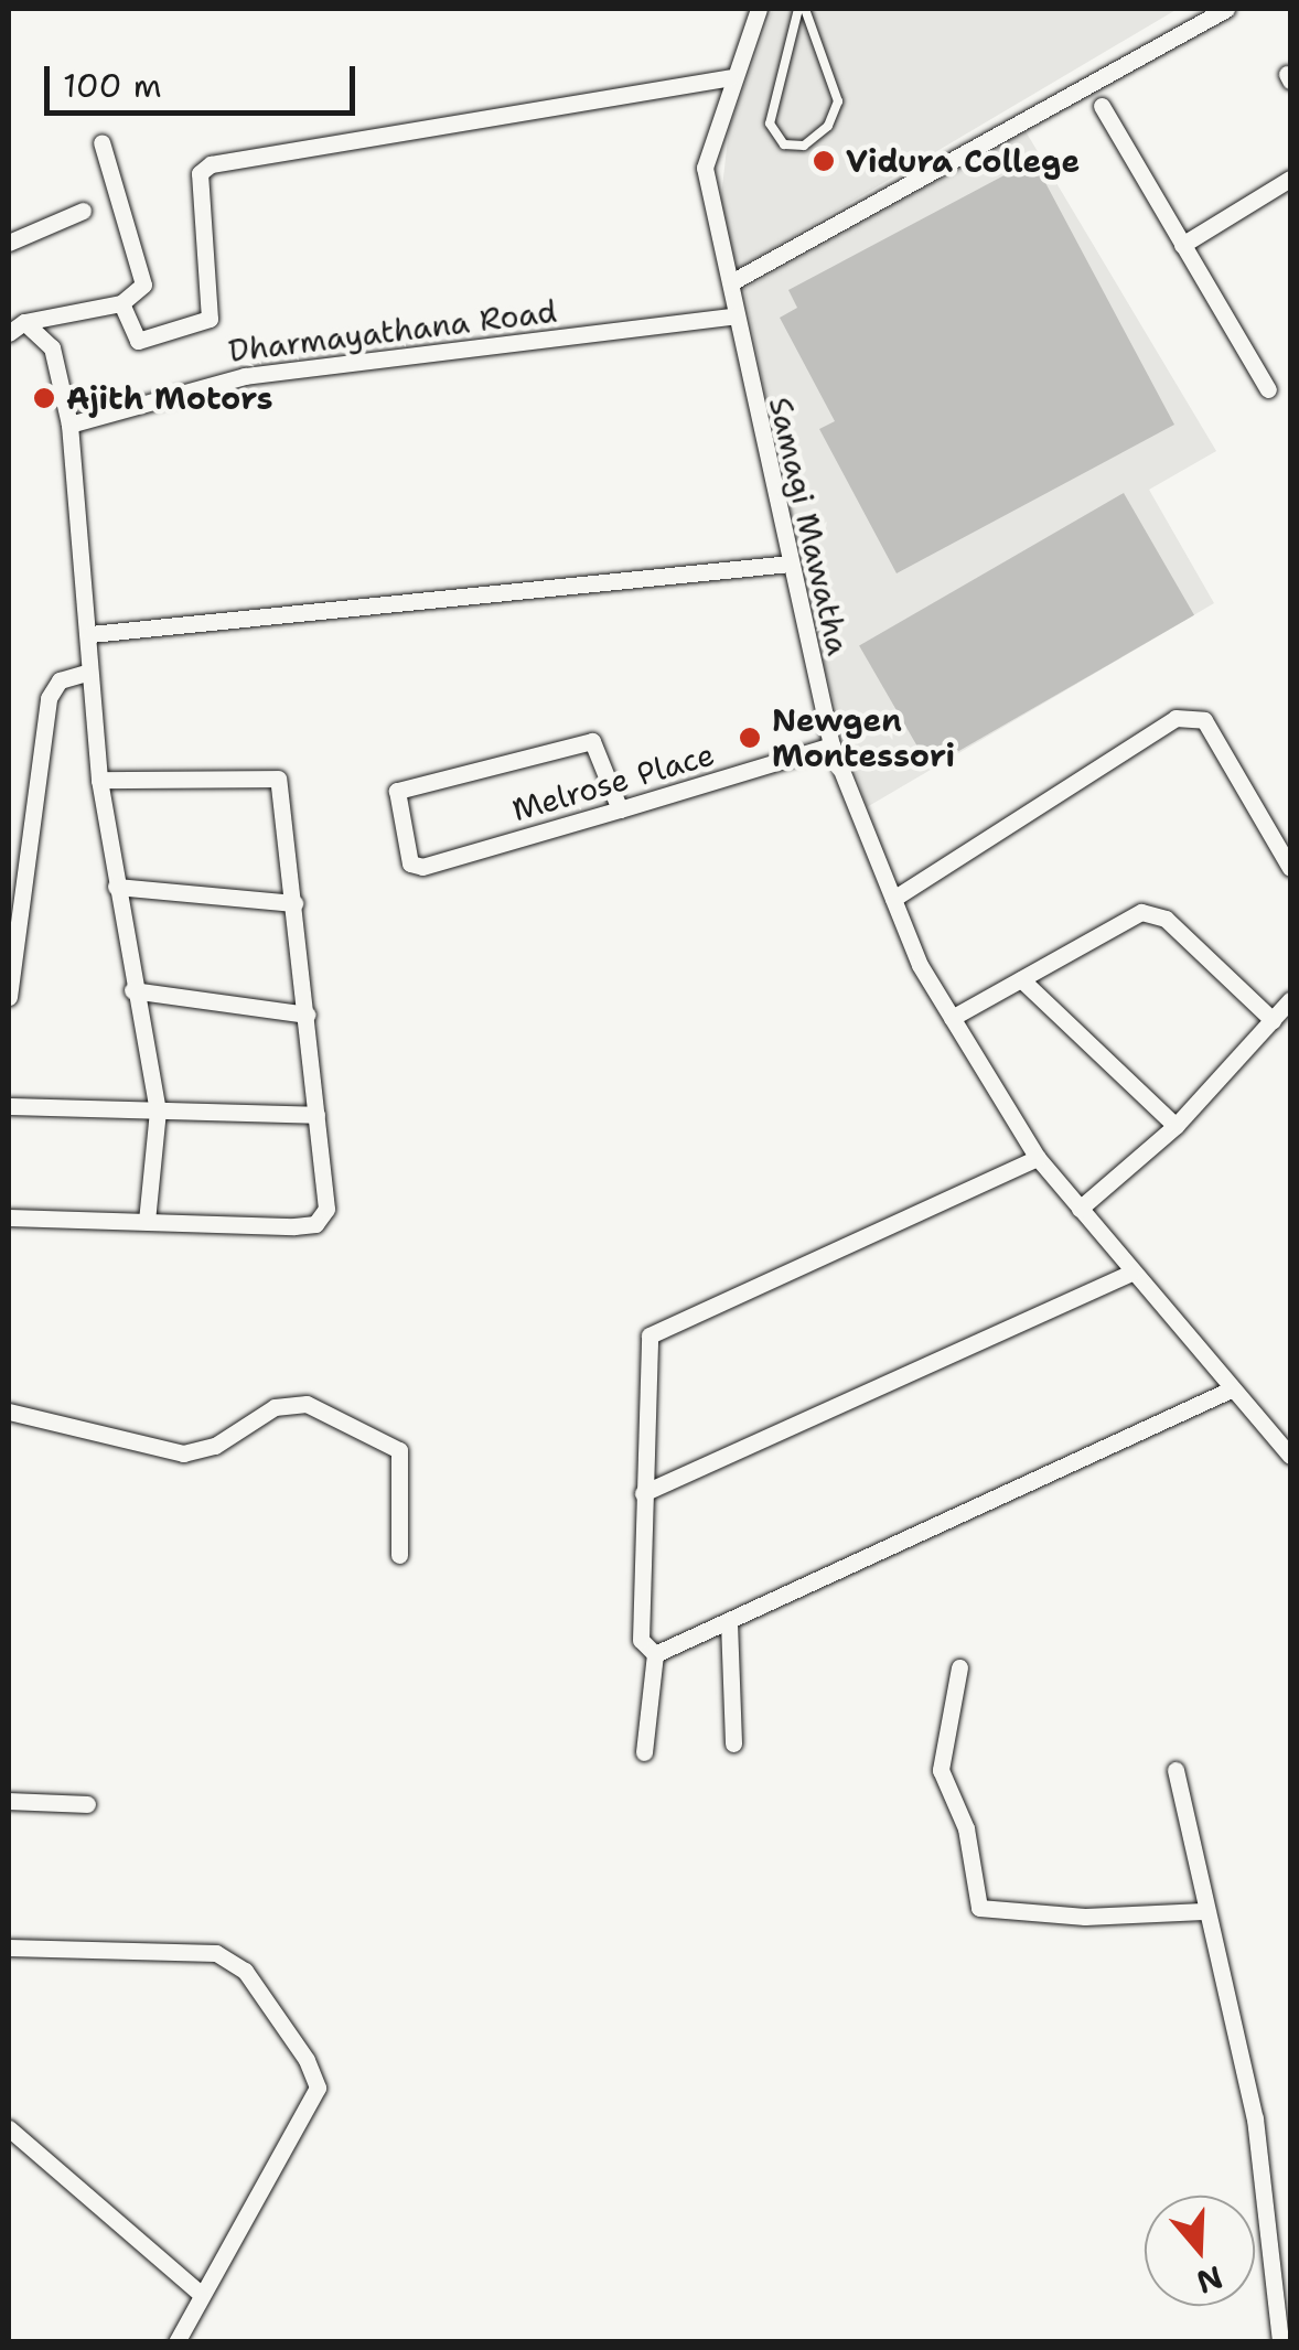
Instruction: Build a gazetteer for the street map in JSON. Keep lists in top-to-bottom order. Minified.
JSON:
{"streets":{"street":["Dharmayathana Road","Samagi Mawatha","Melrose Place"]},"crossings":[["Dharmayathana Road","Samagi Mawatha"],["Samagi Mawatha","Melrose Place"]],"places":["Vidura College","Ajith Motors","Newgen Montessori"],"scale_bar":"100 m","north":"bottom"}
